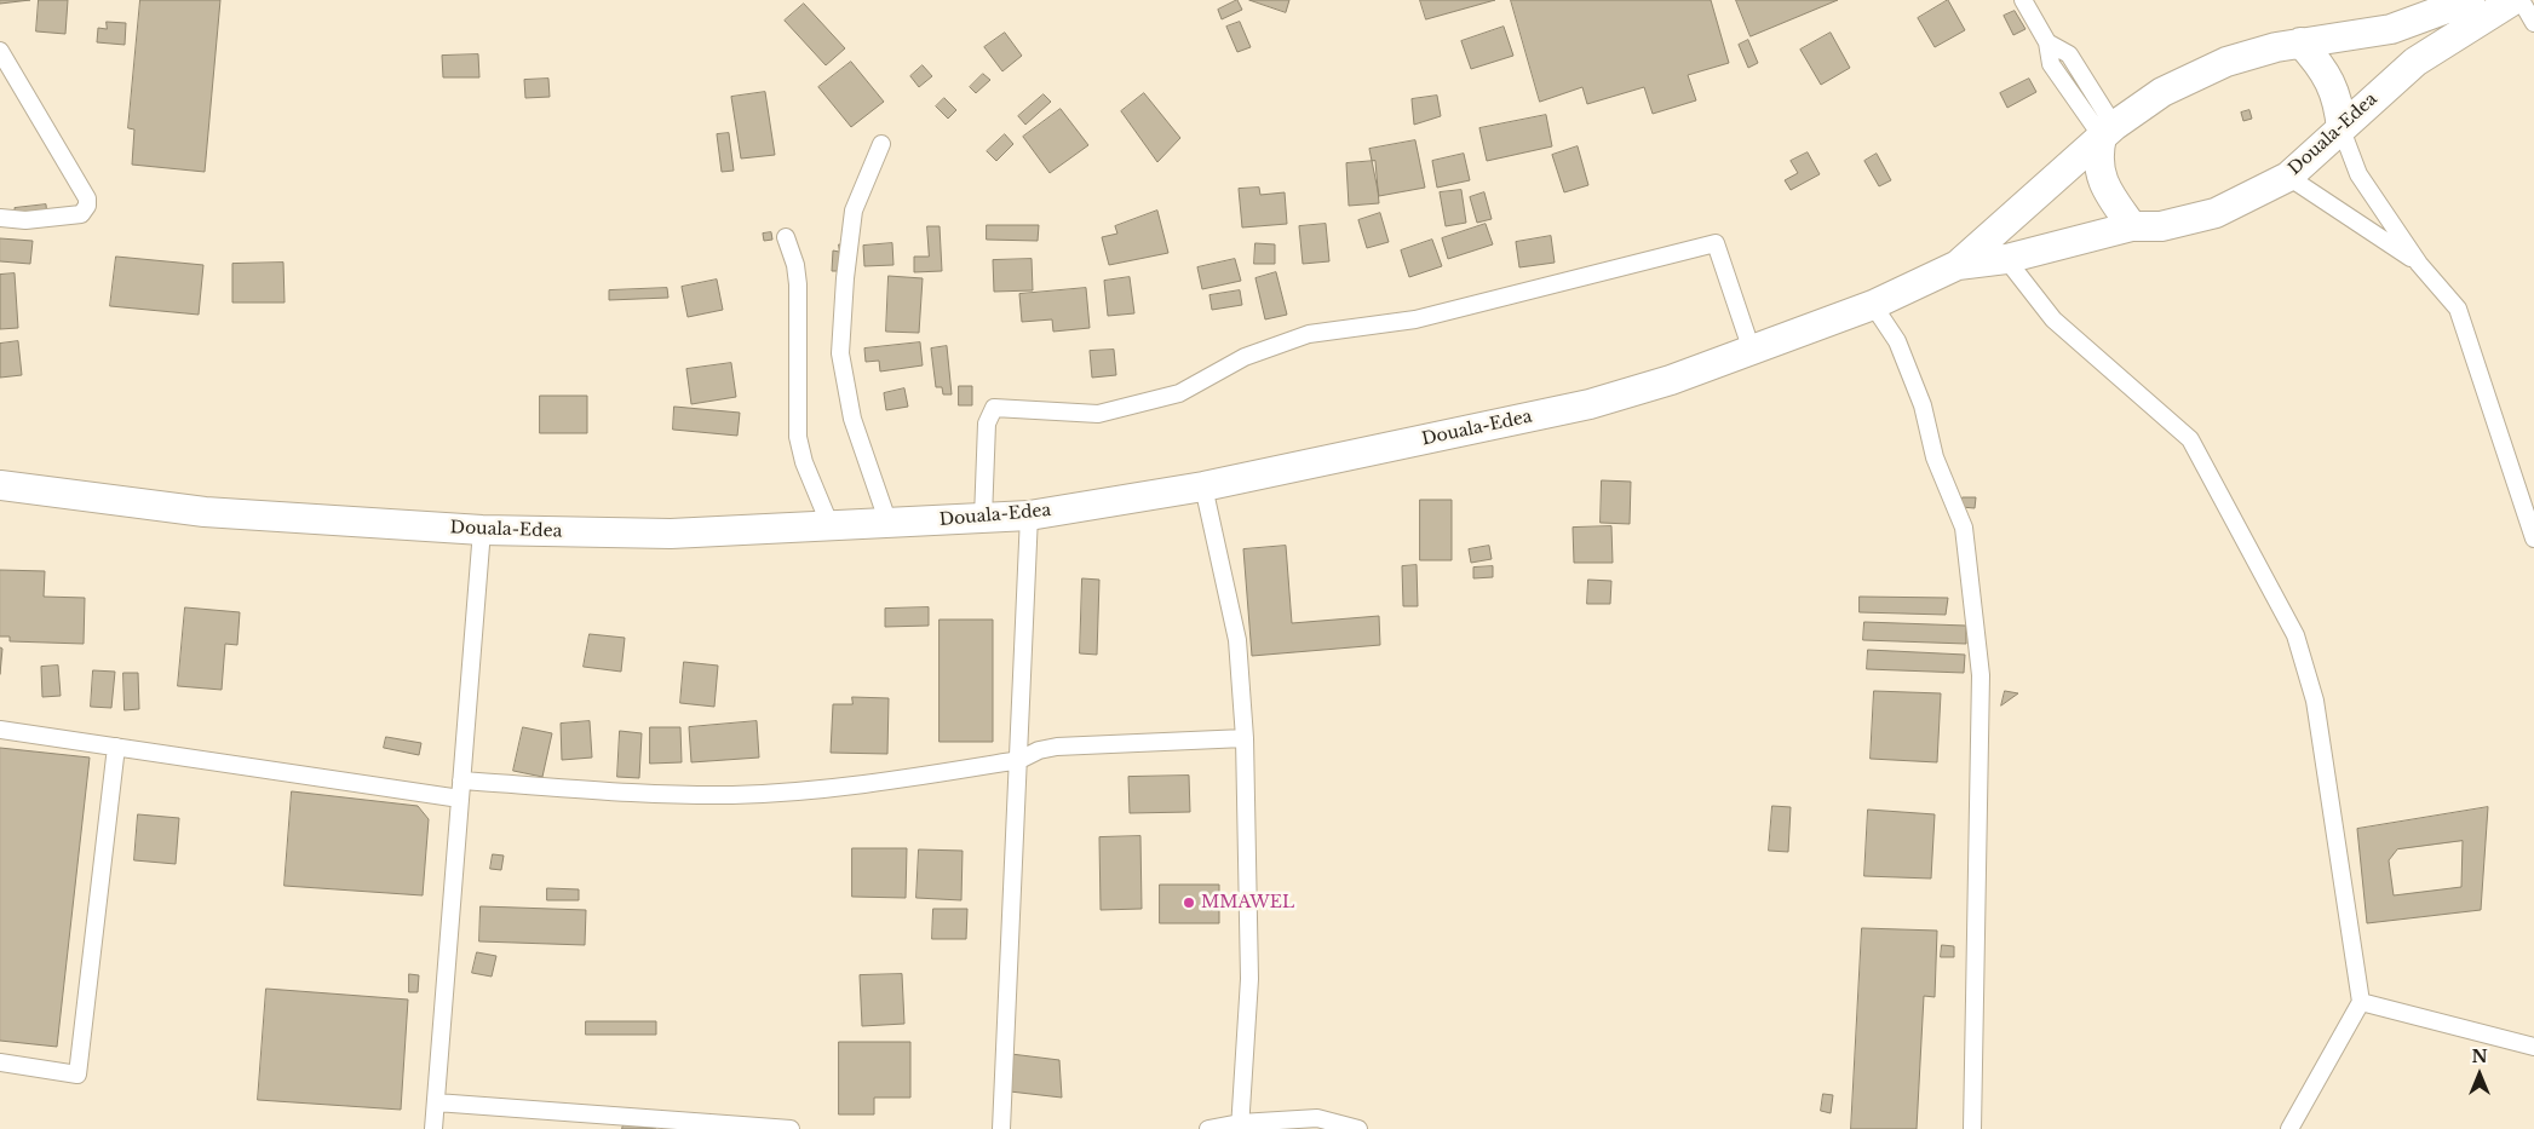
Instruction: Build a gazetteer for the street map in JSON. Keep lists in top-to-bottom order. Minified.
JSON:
{"streets":{"highway":["Douala-Edea"]},"places":["MMAWEL"],"north":"top"}
